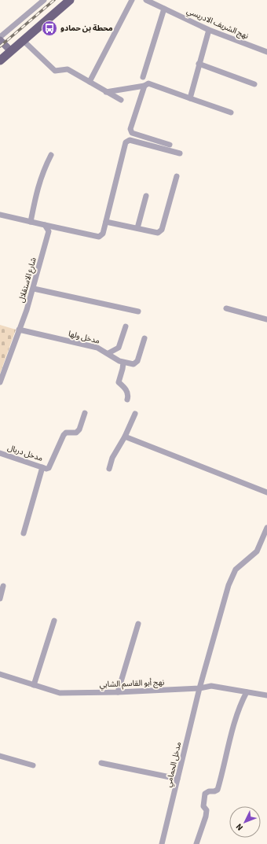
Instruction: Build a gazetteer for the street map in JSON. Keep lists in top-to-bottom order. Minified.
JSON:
{"streets":{"street":["نهج الشريف الادريسي","شارع الاستقلال","مدخل ولها","مدخل دربال","نهج أبو القاسم الشابي","مدخل الحمامي"]},"crossings":[["شارع الاستقلال","مدخل ولها"],["نهج أبو القاسم الشابي","مدخل الحمامي"]],"places":{"bus stop":["محطة بن حمادو"]},"north":"bottom left"}
